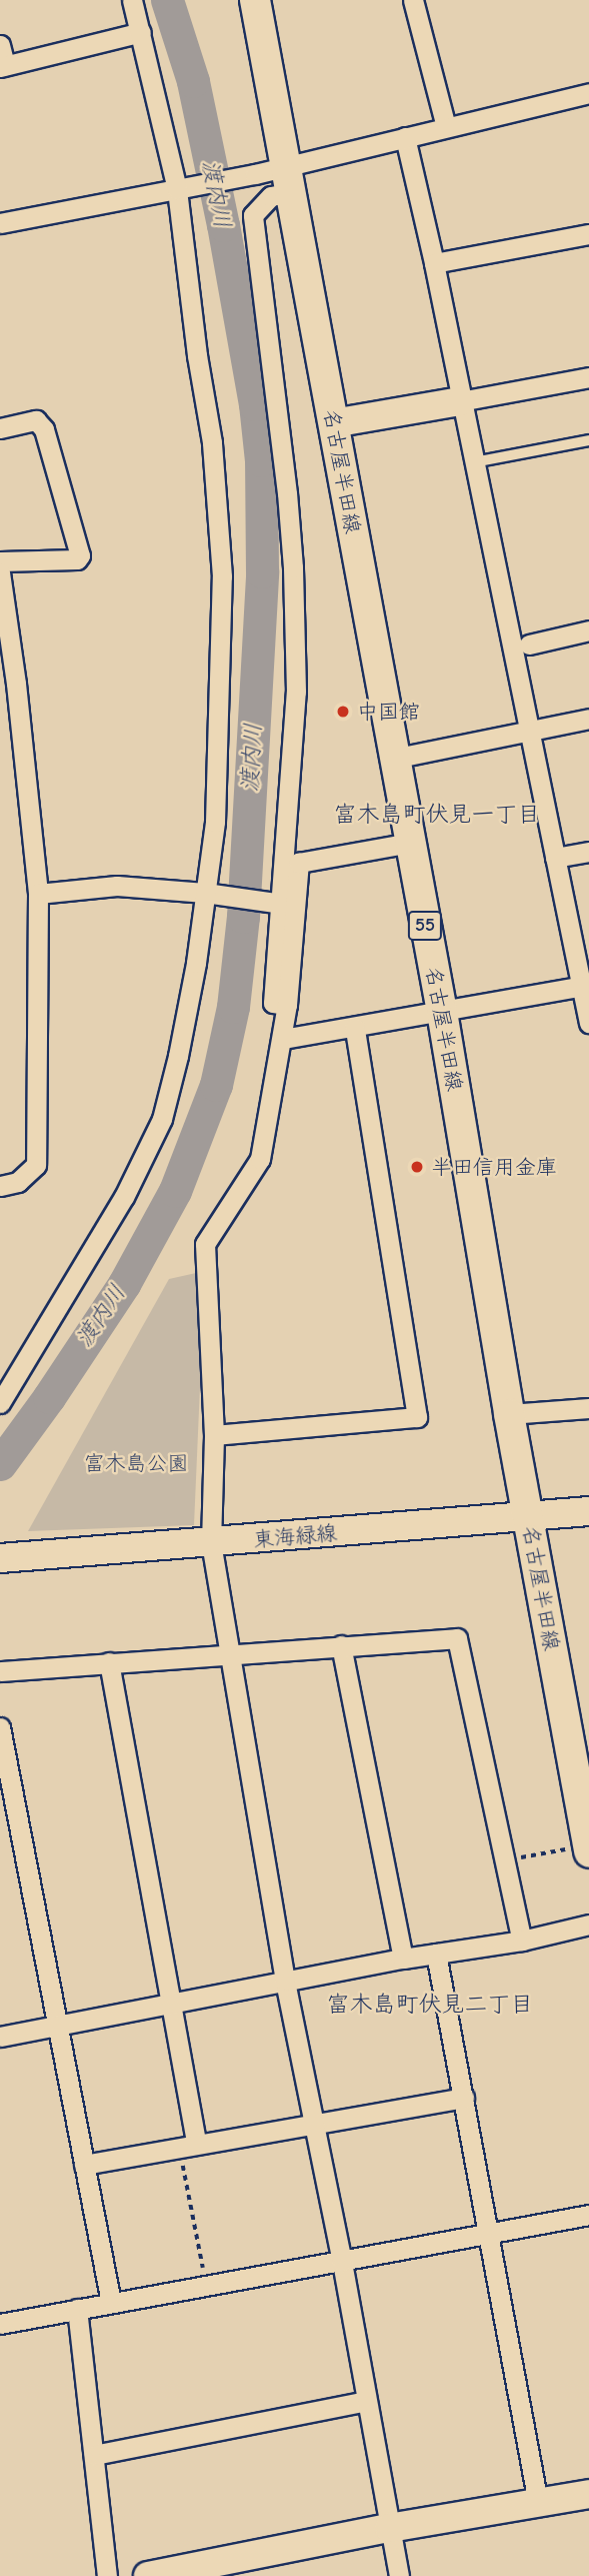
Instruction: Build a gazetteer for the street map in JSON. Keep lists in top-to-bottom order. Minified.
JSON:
{"streets":{"main road":["名古屋半田線","55","東海緑線"]},"crossings":[["名古屋半田線","東海緑線"]],"districts":["富木島町伏見一丁目","富木島町伏見二丁目"],"water":["渡内川"],"parks":["富木島公園"],"places":["中国館","半田信用金庫"]}
